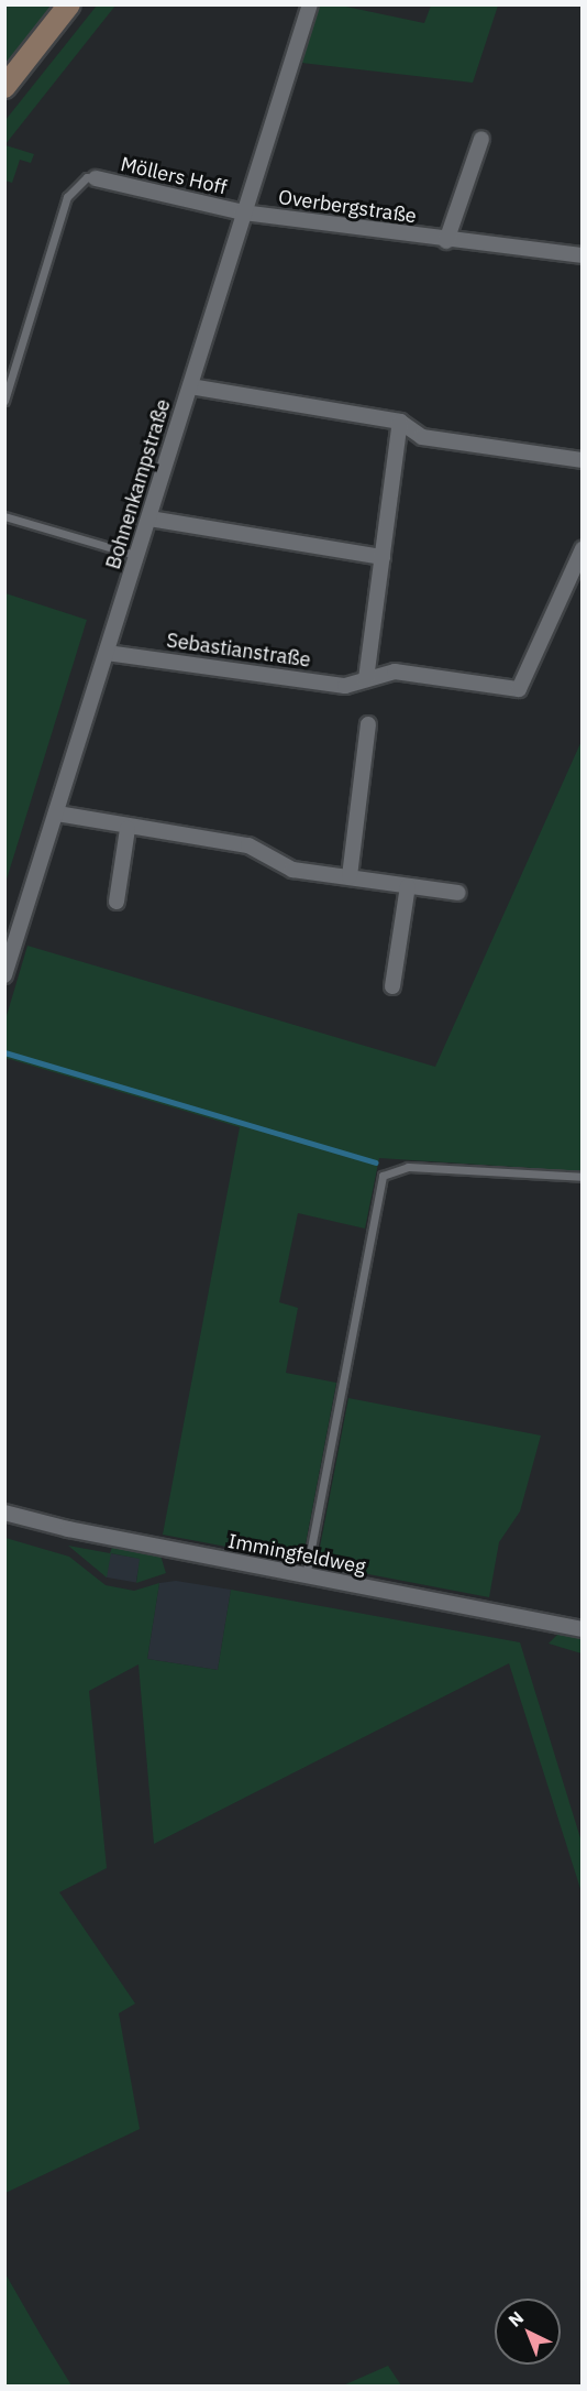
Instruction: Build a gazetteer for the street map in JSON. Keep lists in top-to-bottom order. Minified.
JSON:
{"streets":{"street":["Möllers Hoff","Overbergstraße","Bohnenkampstraße","Sebastianstraße","Immingfeldweg"]},"crossings":[["Möllers Hoff","Overbergstraße"],["Möllers Hoff","Bohnenkampstraße"],["Overbergstraße","Bohnenkampstraße"],["Bohnenkampstraße","Sebastianstraße"]],"north":"top left"}
